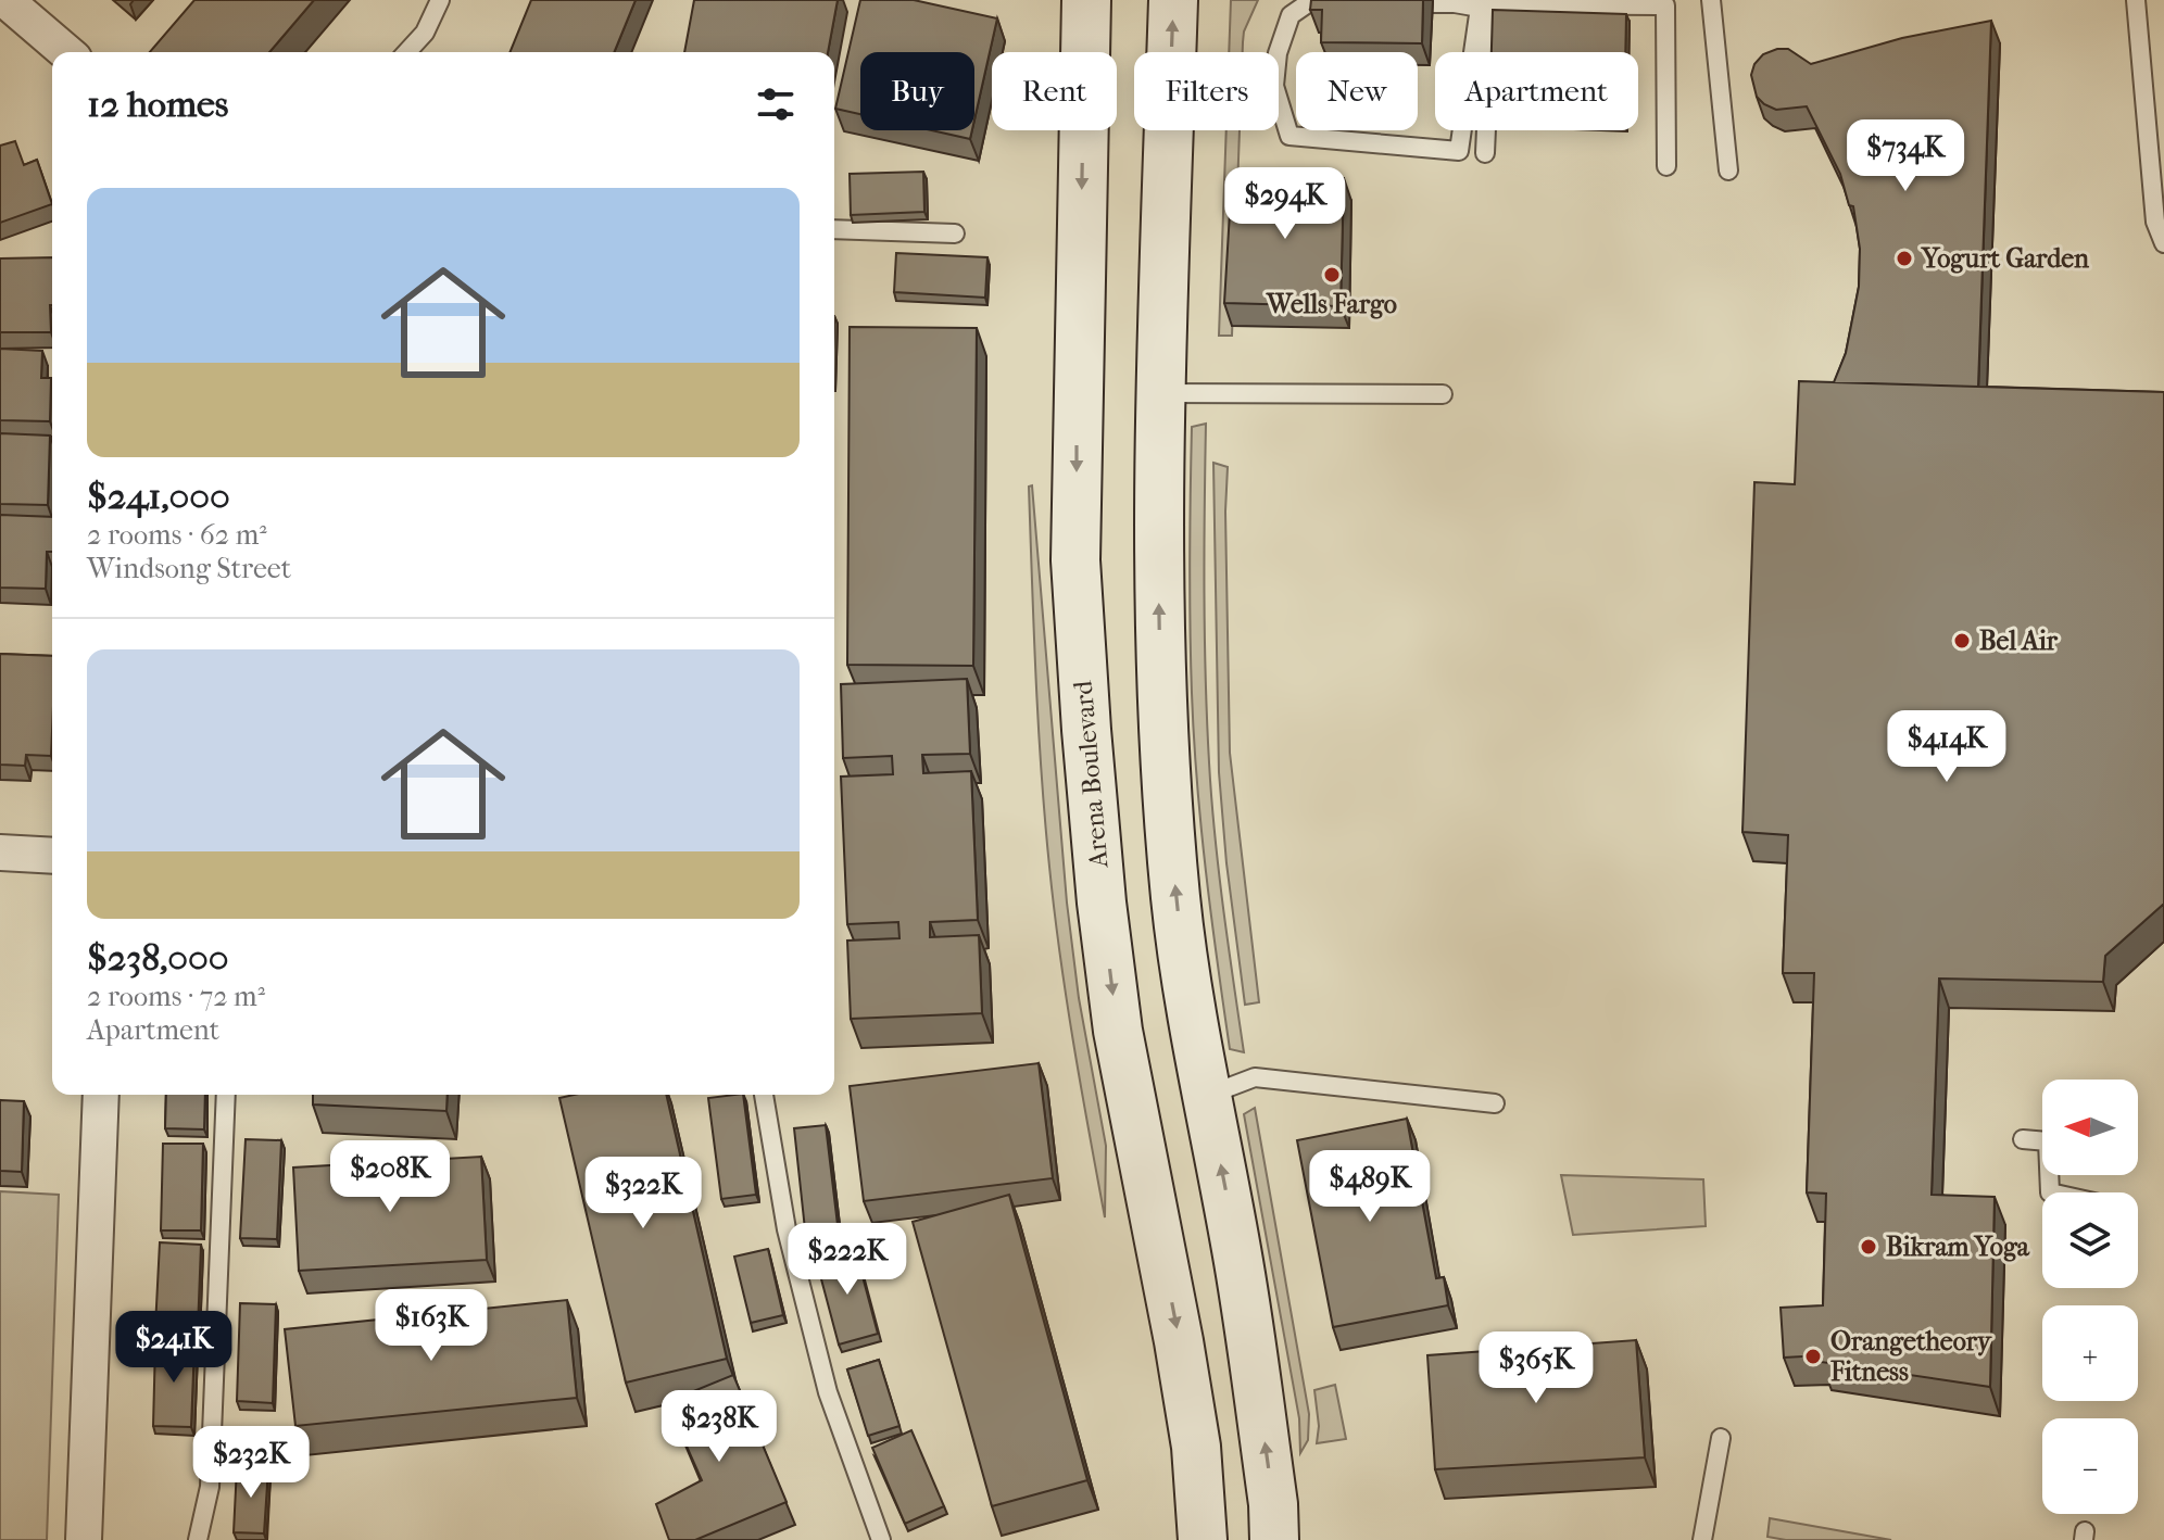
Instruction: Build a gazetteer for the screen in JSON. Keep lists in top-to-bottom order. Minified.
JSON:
{"streets":{"main road":["Arena Boulevard"]},"places":["Yogurt Garden","Wells Fargo","Bel Air","Bikram Yoga","Orangetheory Fitness"],"north":"left","page":{"chip":["Buy","Rent","Filters","New","Apartment"],"heading":"12 homes","price":["$734K","$294K","$414K","$208K","$489K","$322K","$222K","$163K","$241K","$365K","$238K","$232K"],"list":[{"name":"$241,000","note":"2 rooms · 62 m² · Windsong Street"},{"name":"$238,000","note":"2 rooms · 72 m² · Apartment"}],"map_buttons":["+","−"]}}
